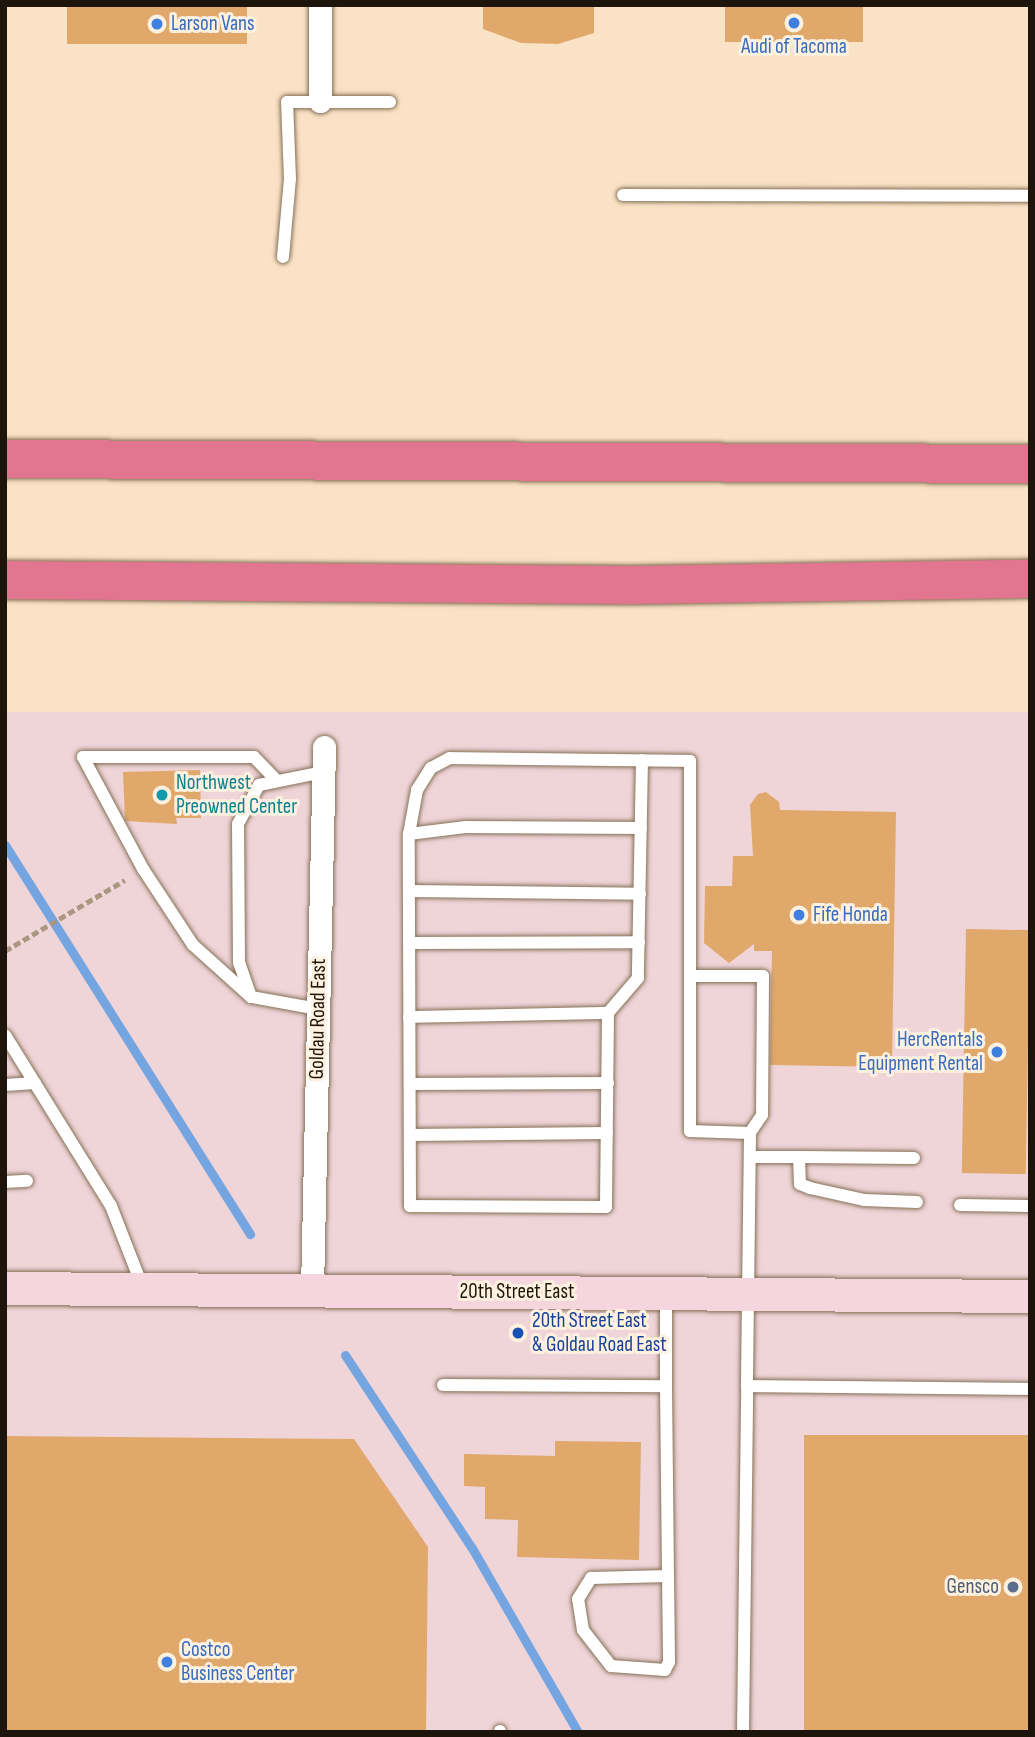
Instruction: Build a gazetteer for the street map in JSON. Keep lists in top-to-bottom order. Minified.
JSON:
{"streets":{"main road":["20th Street East"],"street":["Goldau Road East"]},"crossings":[["Goldau Road East","20th Street East"]],"places":["Audi of Tacoma","Larson Vans","Northwest Preowned Center","Fife Honda","HercRentals Equipment Rental","20th Street East & Goldau Road East","Gensco","Costco Business Center"]}
